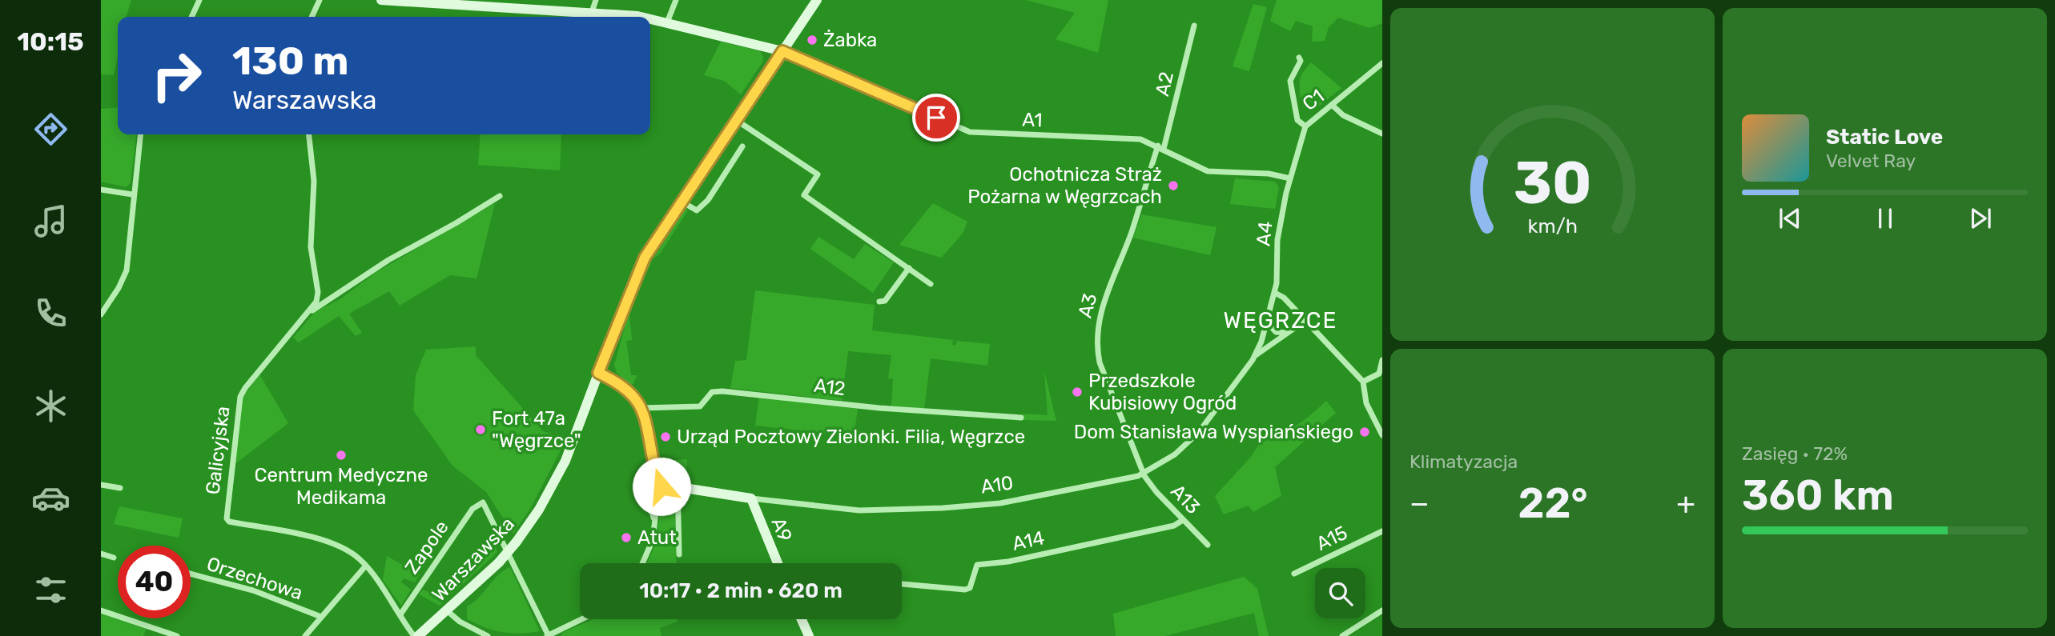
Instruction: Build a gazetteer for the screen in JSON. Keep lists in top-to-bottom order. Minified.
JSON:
{"streets":{"street":["A2","C1","A1","A4","A3","A12","Galicyjska","A10","A13","A9","A15","A14","Zapole","Warszawska","Orzechowa"]},"crossings":[["A2","A1"],["A2","A3"],["C1","A1"],["C1","A4"],["A1","A4"],["A1","A3"],["A1","Warszawska"],["A4","A10"],["A3","A10"],["A3","A13"],["Galicyjska","Zapole"],["Galicyjska","Warszawska"],["A10","A13"],["A10","A9"],["A13","A14"]],"districts":["WĘGRZCE"],"places":["Żabka","Ochotnicza Straż Pożarna w Węgrzcach","Przedszkole Kubisiowy Ogród","Fort 47a \"Węgrzce\"","Dom Stanisława Wyspiańskiego","Urząd Pocztowy Zielonki. Filia, Węgrzce","Centrum Medyczne Medikama","Atut"],"page":{"tabs":"10:15","turn":["130 m","Warszawska"],"song":["Static Love","Velvet Ray"],"tile":["Klimatyzacja",["Zasięg · 72%","360 km"]],"heat":["−","22°","+"],"limit":"40","trip":"10:17 · 2 min · 620 m","gauge":["30","km/h"]}}
